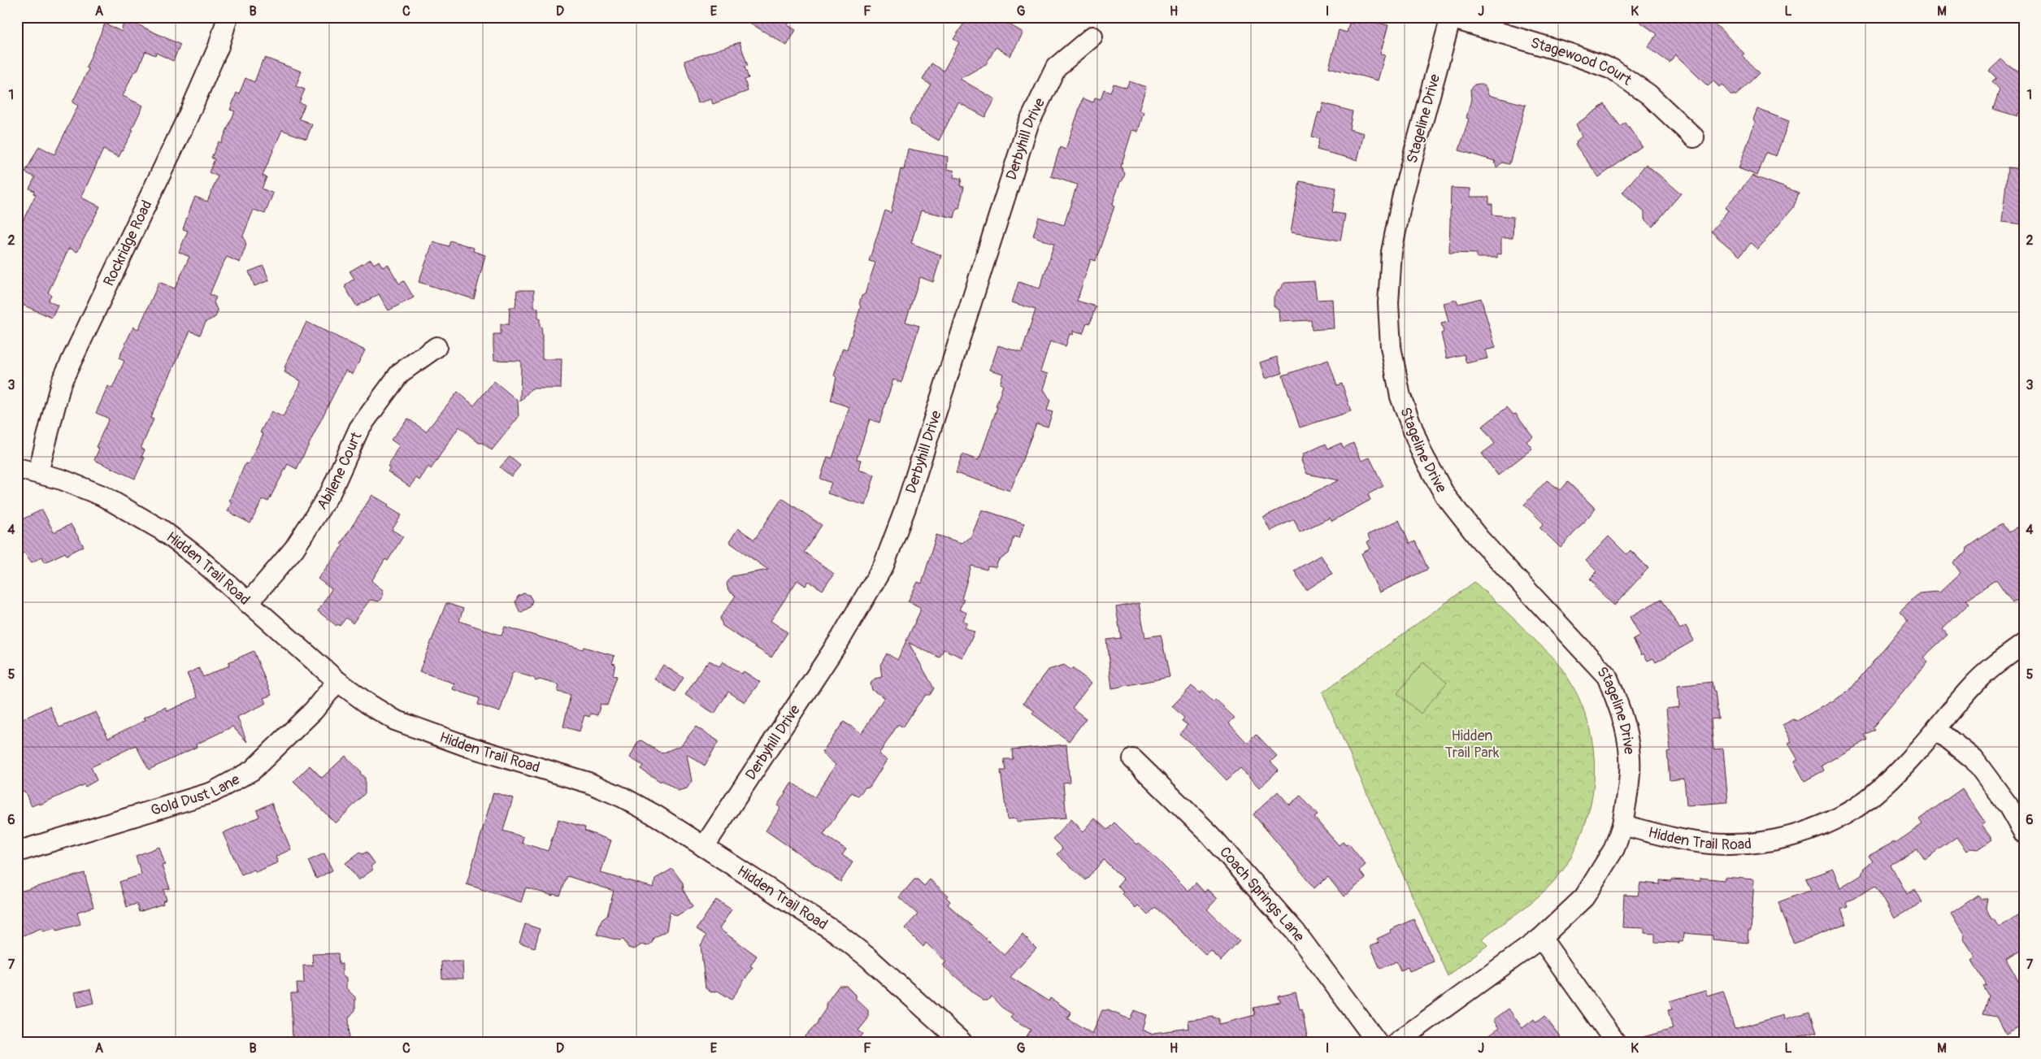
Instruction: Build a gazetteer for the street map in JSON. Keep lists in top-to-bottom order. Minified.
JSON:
{"streets":{"street":["Stagewood Court","Stageline Drive","Derbyhill Drive","Rockridge Road","Abilene Court","Hidden Trail Road","Gold Dust Lane","Coach Springs Lane"]},"crossings":[["Stagewood Court","Stageline Drive"],["Stageline Drive","Hidden Trail Road"],["Derbyhill Drive","Hidden Trail Road"],["Rockridge Road","Hidden Trail Road"],["Abilene Court","Hidden Trail Road"],["Hidden Trail Road","Gold Dust Lane"]],"parks":["Hidden Trail Park"],"grid":{"columns":["A","B","C","D","E","F","G","H","I","J","K","L","M"],"rows":["1","2","3","4","5","6","7"]}}
